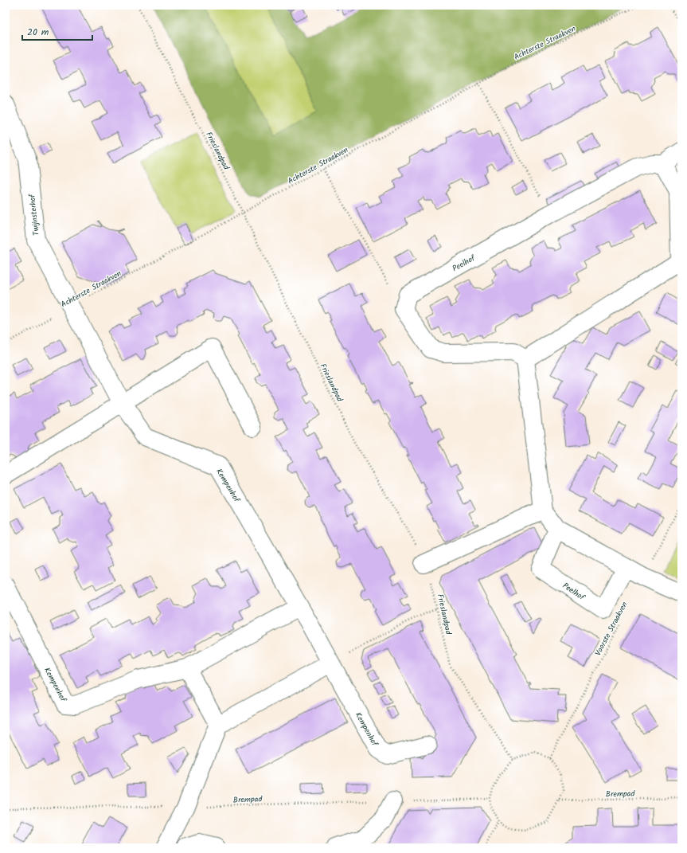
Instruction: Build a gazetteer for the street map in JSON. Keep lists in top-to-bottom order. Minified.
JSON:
{"streets":{"street":["Twijnsterhof","Peelhof","Kempenhof"],"path":["Achterste Straakven","Frieslandpad","Voorste Straakven","Brempad"]},"crossings":[["Achterste Straakven","Frieslandpad"],["Achterste Straakven","Twijnsterhof"],["Achterste Straakven","Kempenhof"],["Frieslandpad","Voorste Straakven"],["Frieslandpad","Brempad"],["Twijnsterhof","Kempenhof"],["Voorste Straakven","Brempad"]],"scale_bar":"20 m"}
